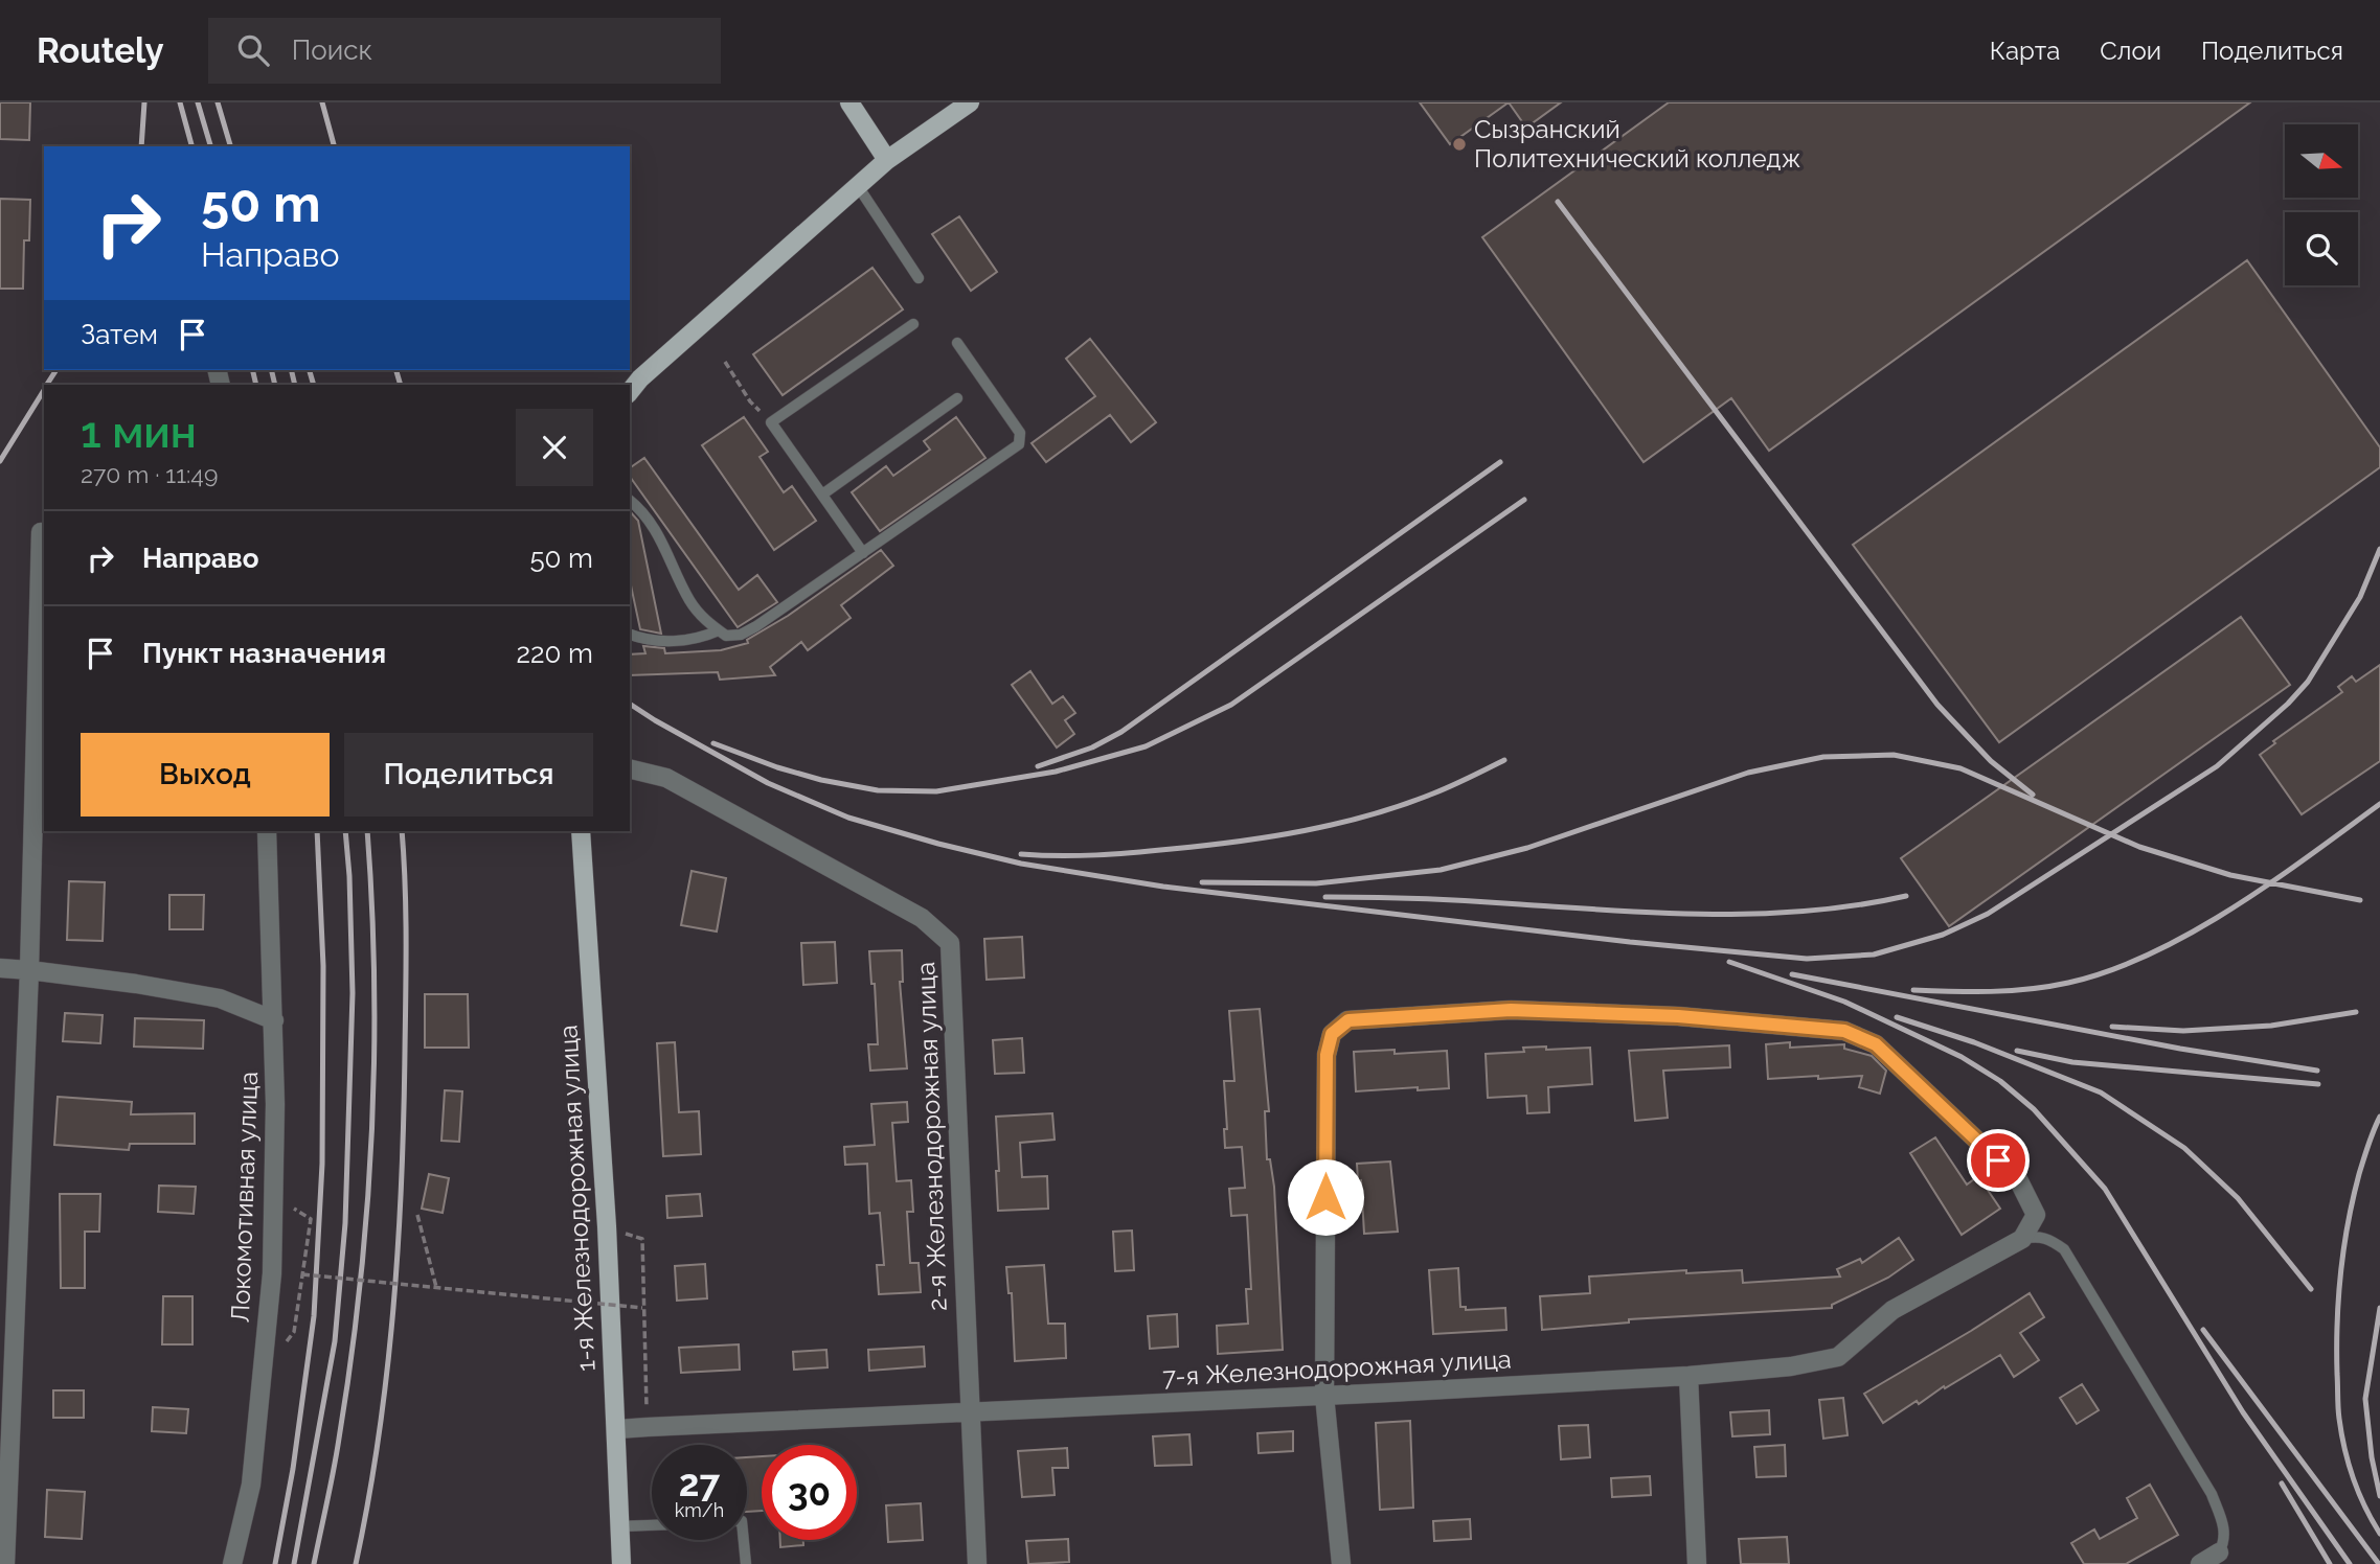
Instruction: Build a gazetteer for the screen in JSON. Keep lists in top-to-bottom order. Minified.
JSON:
{"streets":{"main road":["1-я Железнодорожная улица"],"street":["2-я Железнодорожная улица","Локомотивная улица","7-я Железнодорожная улица"]},"crossings":[["2-я Железнодорожная улица","7-я Железнодорожная улица"],["1-я Железнодорожная улица","7-я Железнодорожная улица"]],"places":["Сызранский Политехнический колледж"],"north":"right","page":{"header":"Routely","search":"Поиск","nav":["Карта","Слои","Поделиться"],"turn":["50 m","Направо"],"then":"Затем","heading":["1 мин","270 m · 11:49"],"list":[{"name":"Направо","value":"50 m"},{"name":"Пункт назначения","value":"220 m"}],"buttons":["Выход","Поделиться"],"speed":"27 km/h","limit":"30"}}
